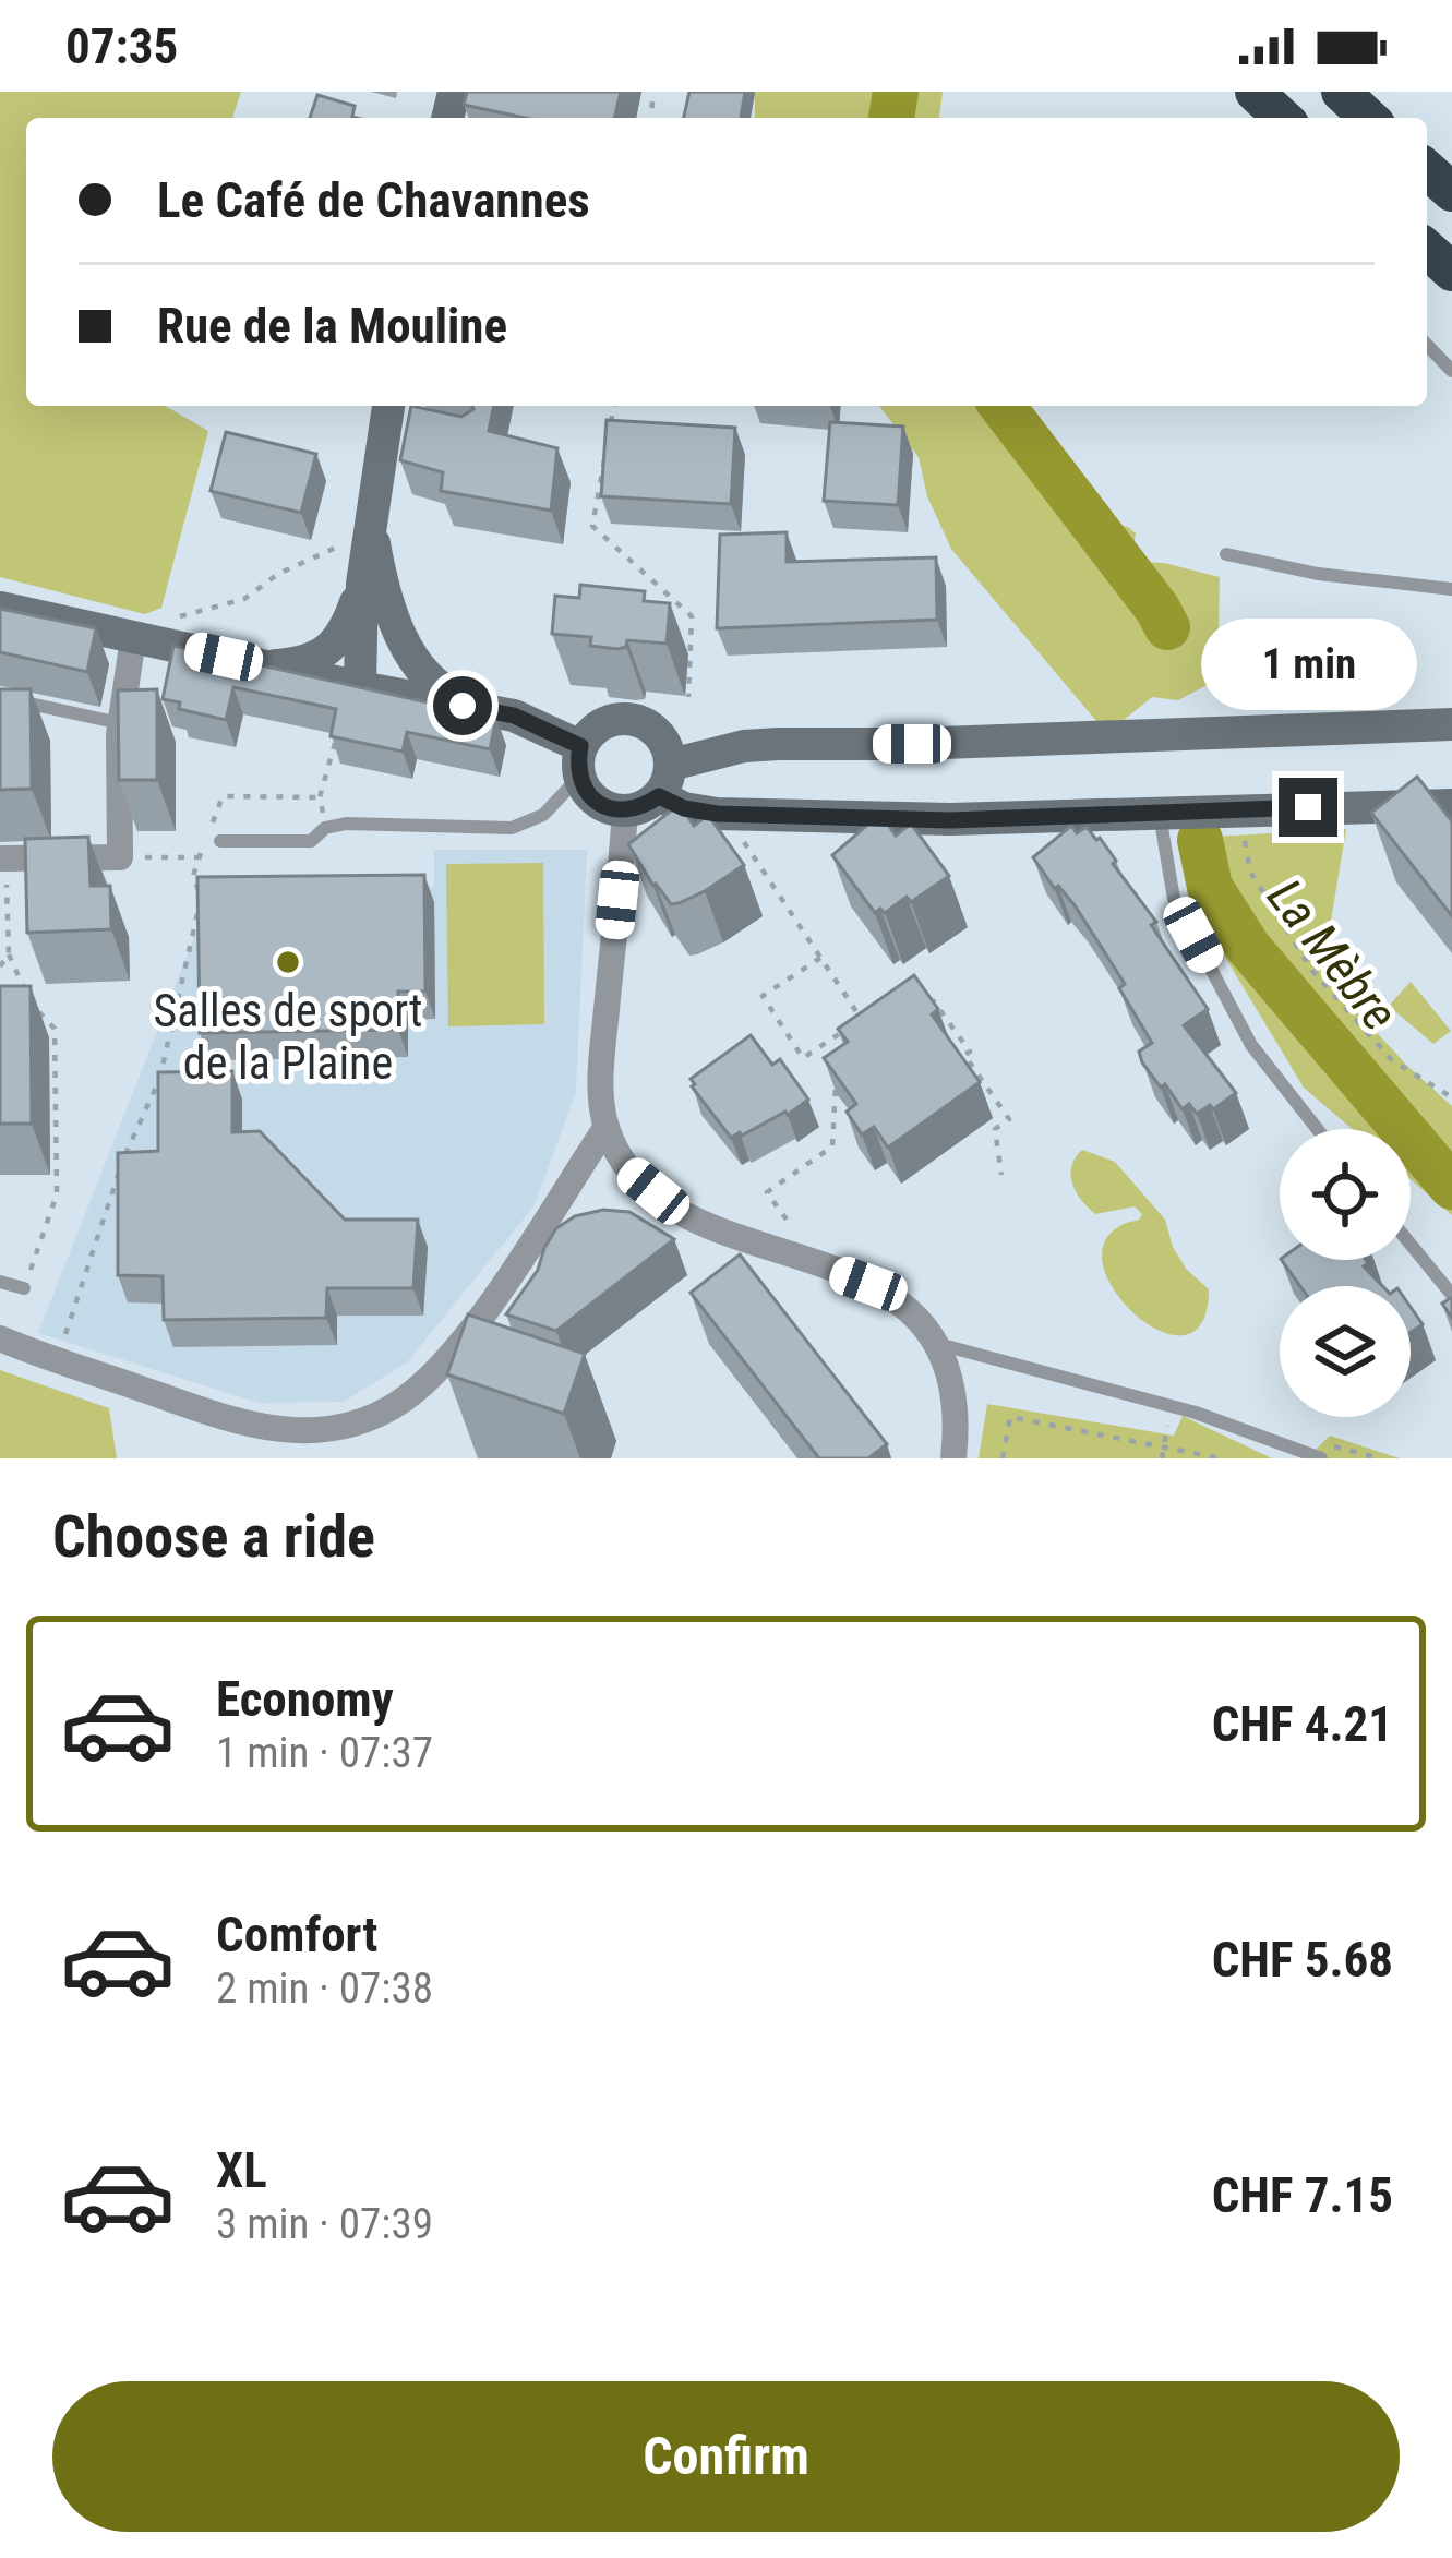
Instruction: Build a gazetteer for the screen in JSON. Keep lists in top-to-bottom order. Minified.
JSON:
{"water":["La Mèbre"],"places":["Salles de sport de la Plaine"],"page":{"status":"07:35","banner":["Le Café de Chavannes","Rue de la Mouline"],"bubble":"1 min","heading":"Choose a ride","list":[{"name":"Economy","note":"1 min · 07:37","value":"CHF 4.21"},{"name":"Comfort","note":"2 min · 07:38","value":"CHF 5.68"},{"name":"XL","note":"3 min · 07:39","value":"CHF 7.15"}],"buttons":"Confirm"}}
